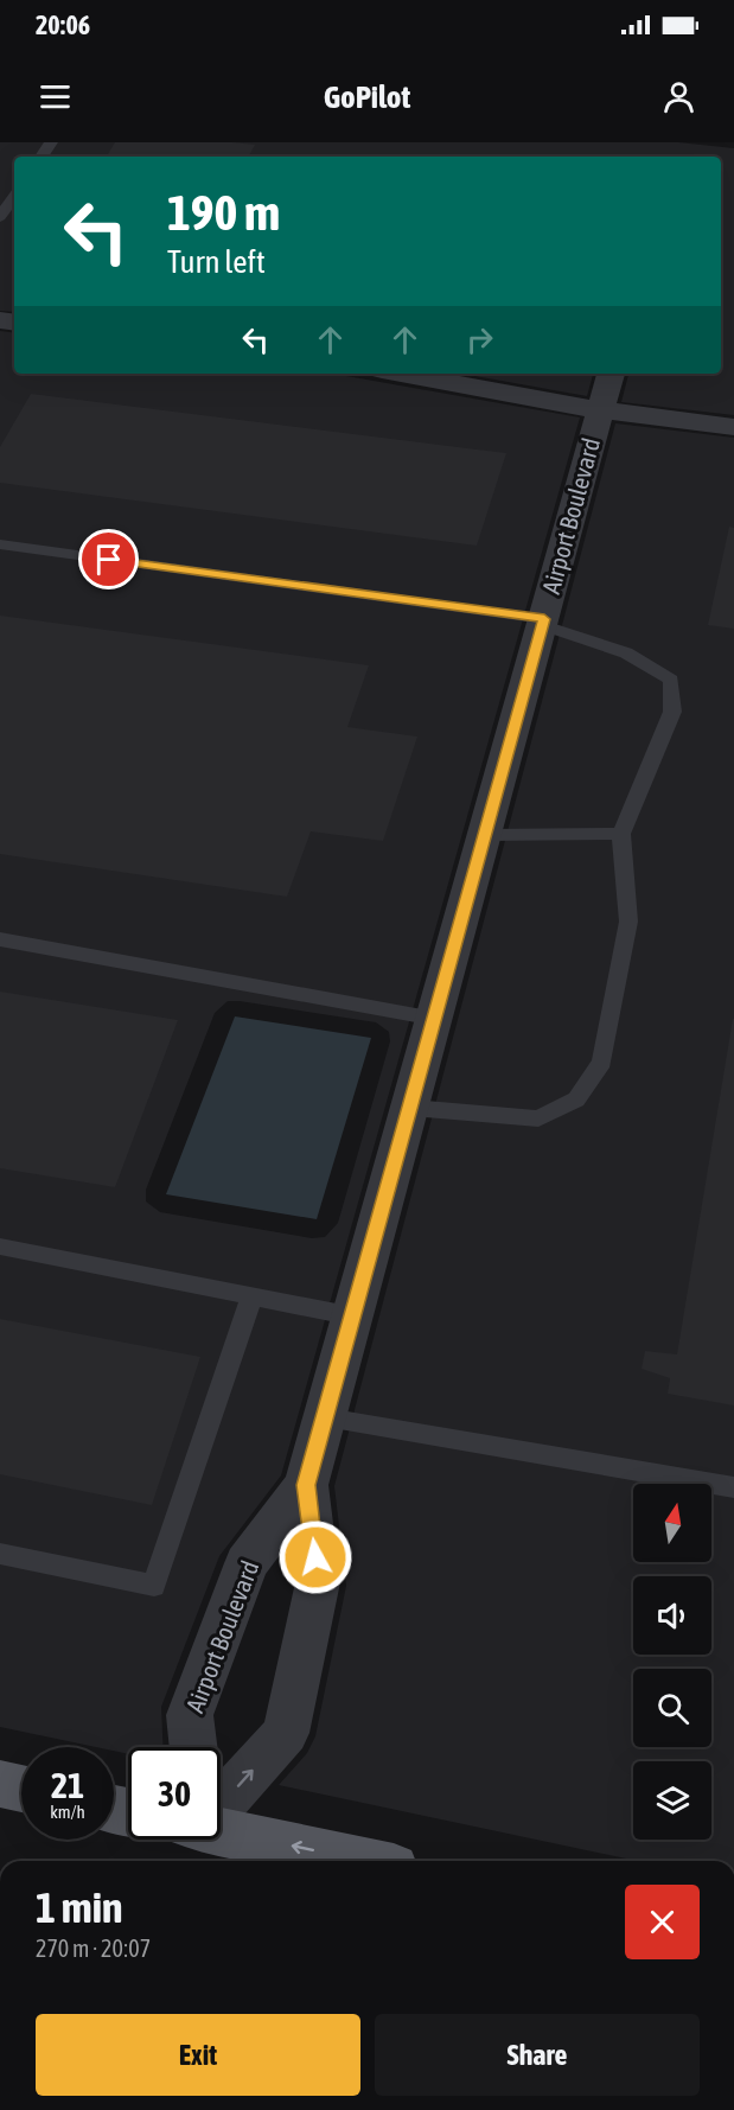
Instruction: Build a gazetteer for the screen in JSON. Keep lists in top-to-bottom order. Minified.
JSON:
{"streets":{"street":["Airport Boulevard"]},"north":"top","page":{"status":"20:06","header":"GoPilot","turn":["190 m","Turn left"],"speed":"21 km/h","limit":"30","heading":["1 min","270 m · 20:07"],"buttons":["Exit","Share"]}}
